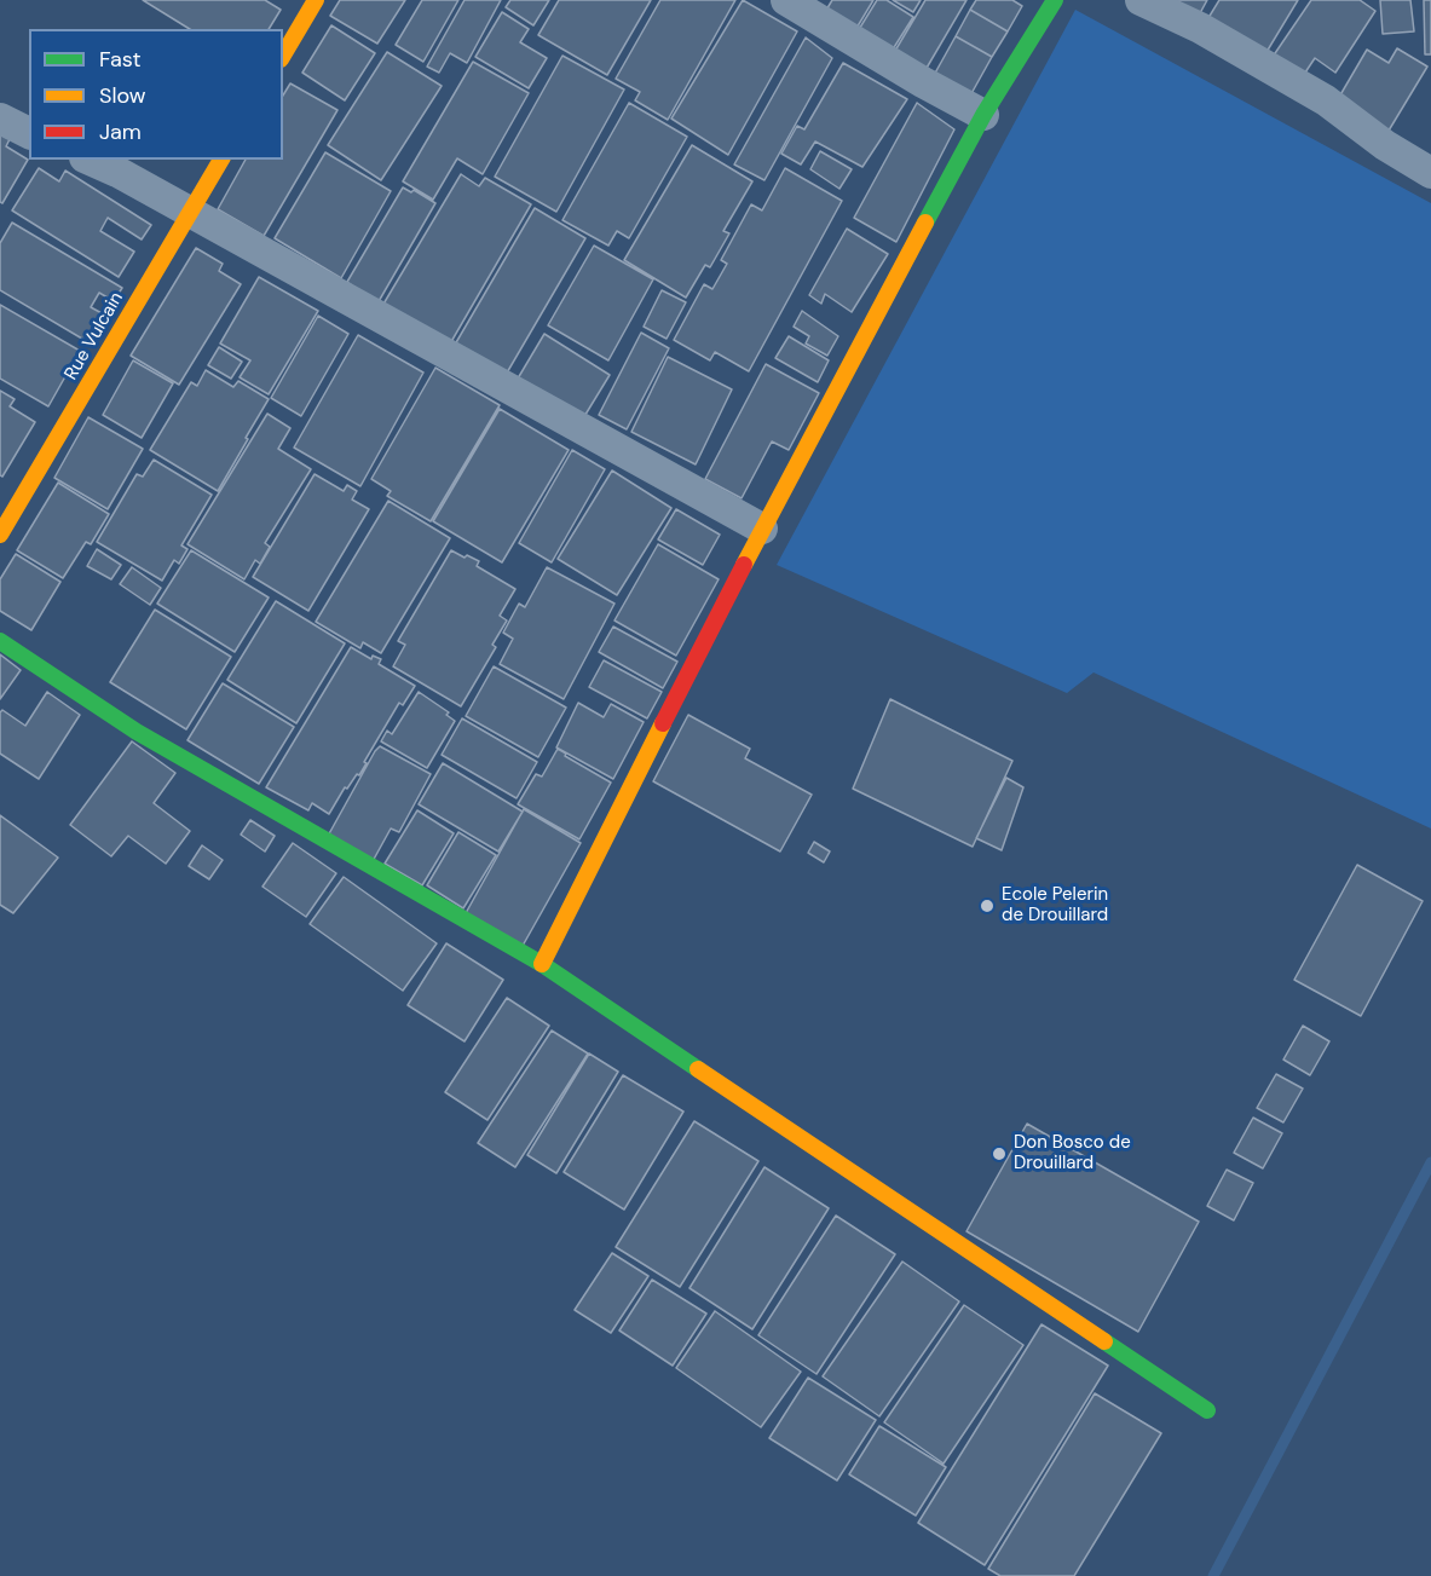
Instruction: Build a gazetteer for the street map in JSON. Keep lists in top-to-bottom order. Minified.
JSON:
{"streets":{"street":["Rue Vulcain"]},"places":["Ecole Pelerin de Drouillard","Don Bosco de Drouillard"],"legend":["Fast","Slow","Jam"]}
